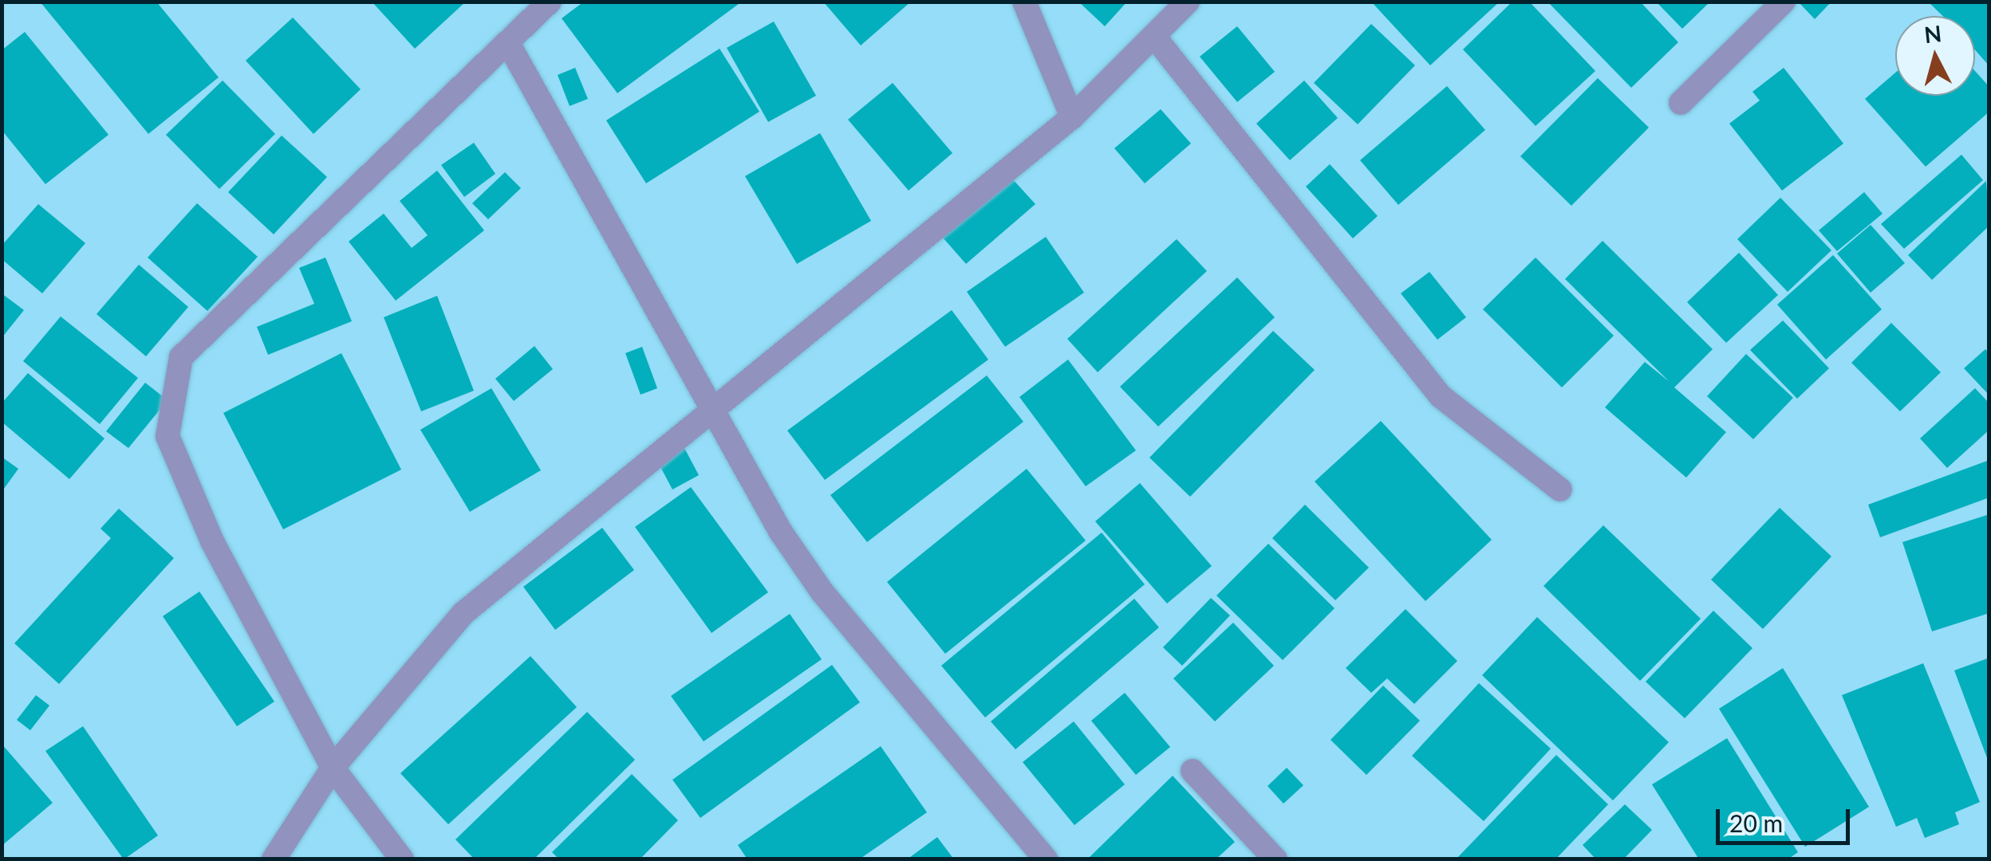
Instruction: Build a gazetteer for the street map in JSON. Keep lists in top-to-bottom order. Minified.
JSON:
{"scale_bar":"20 m","north":"top"}
